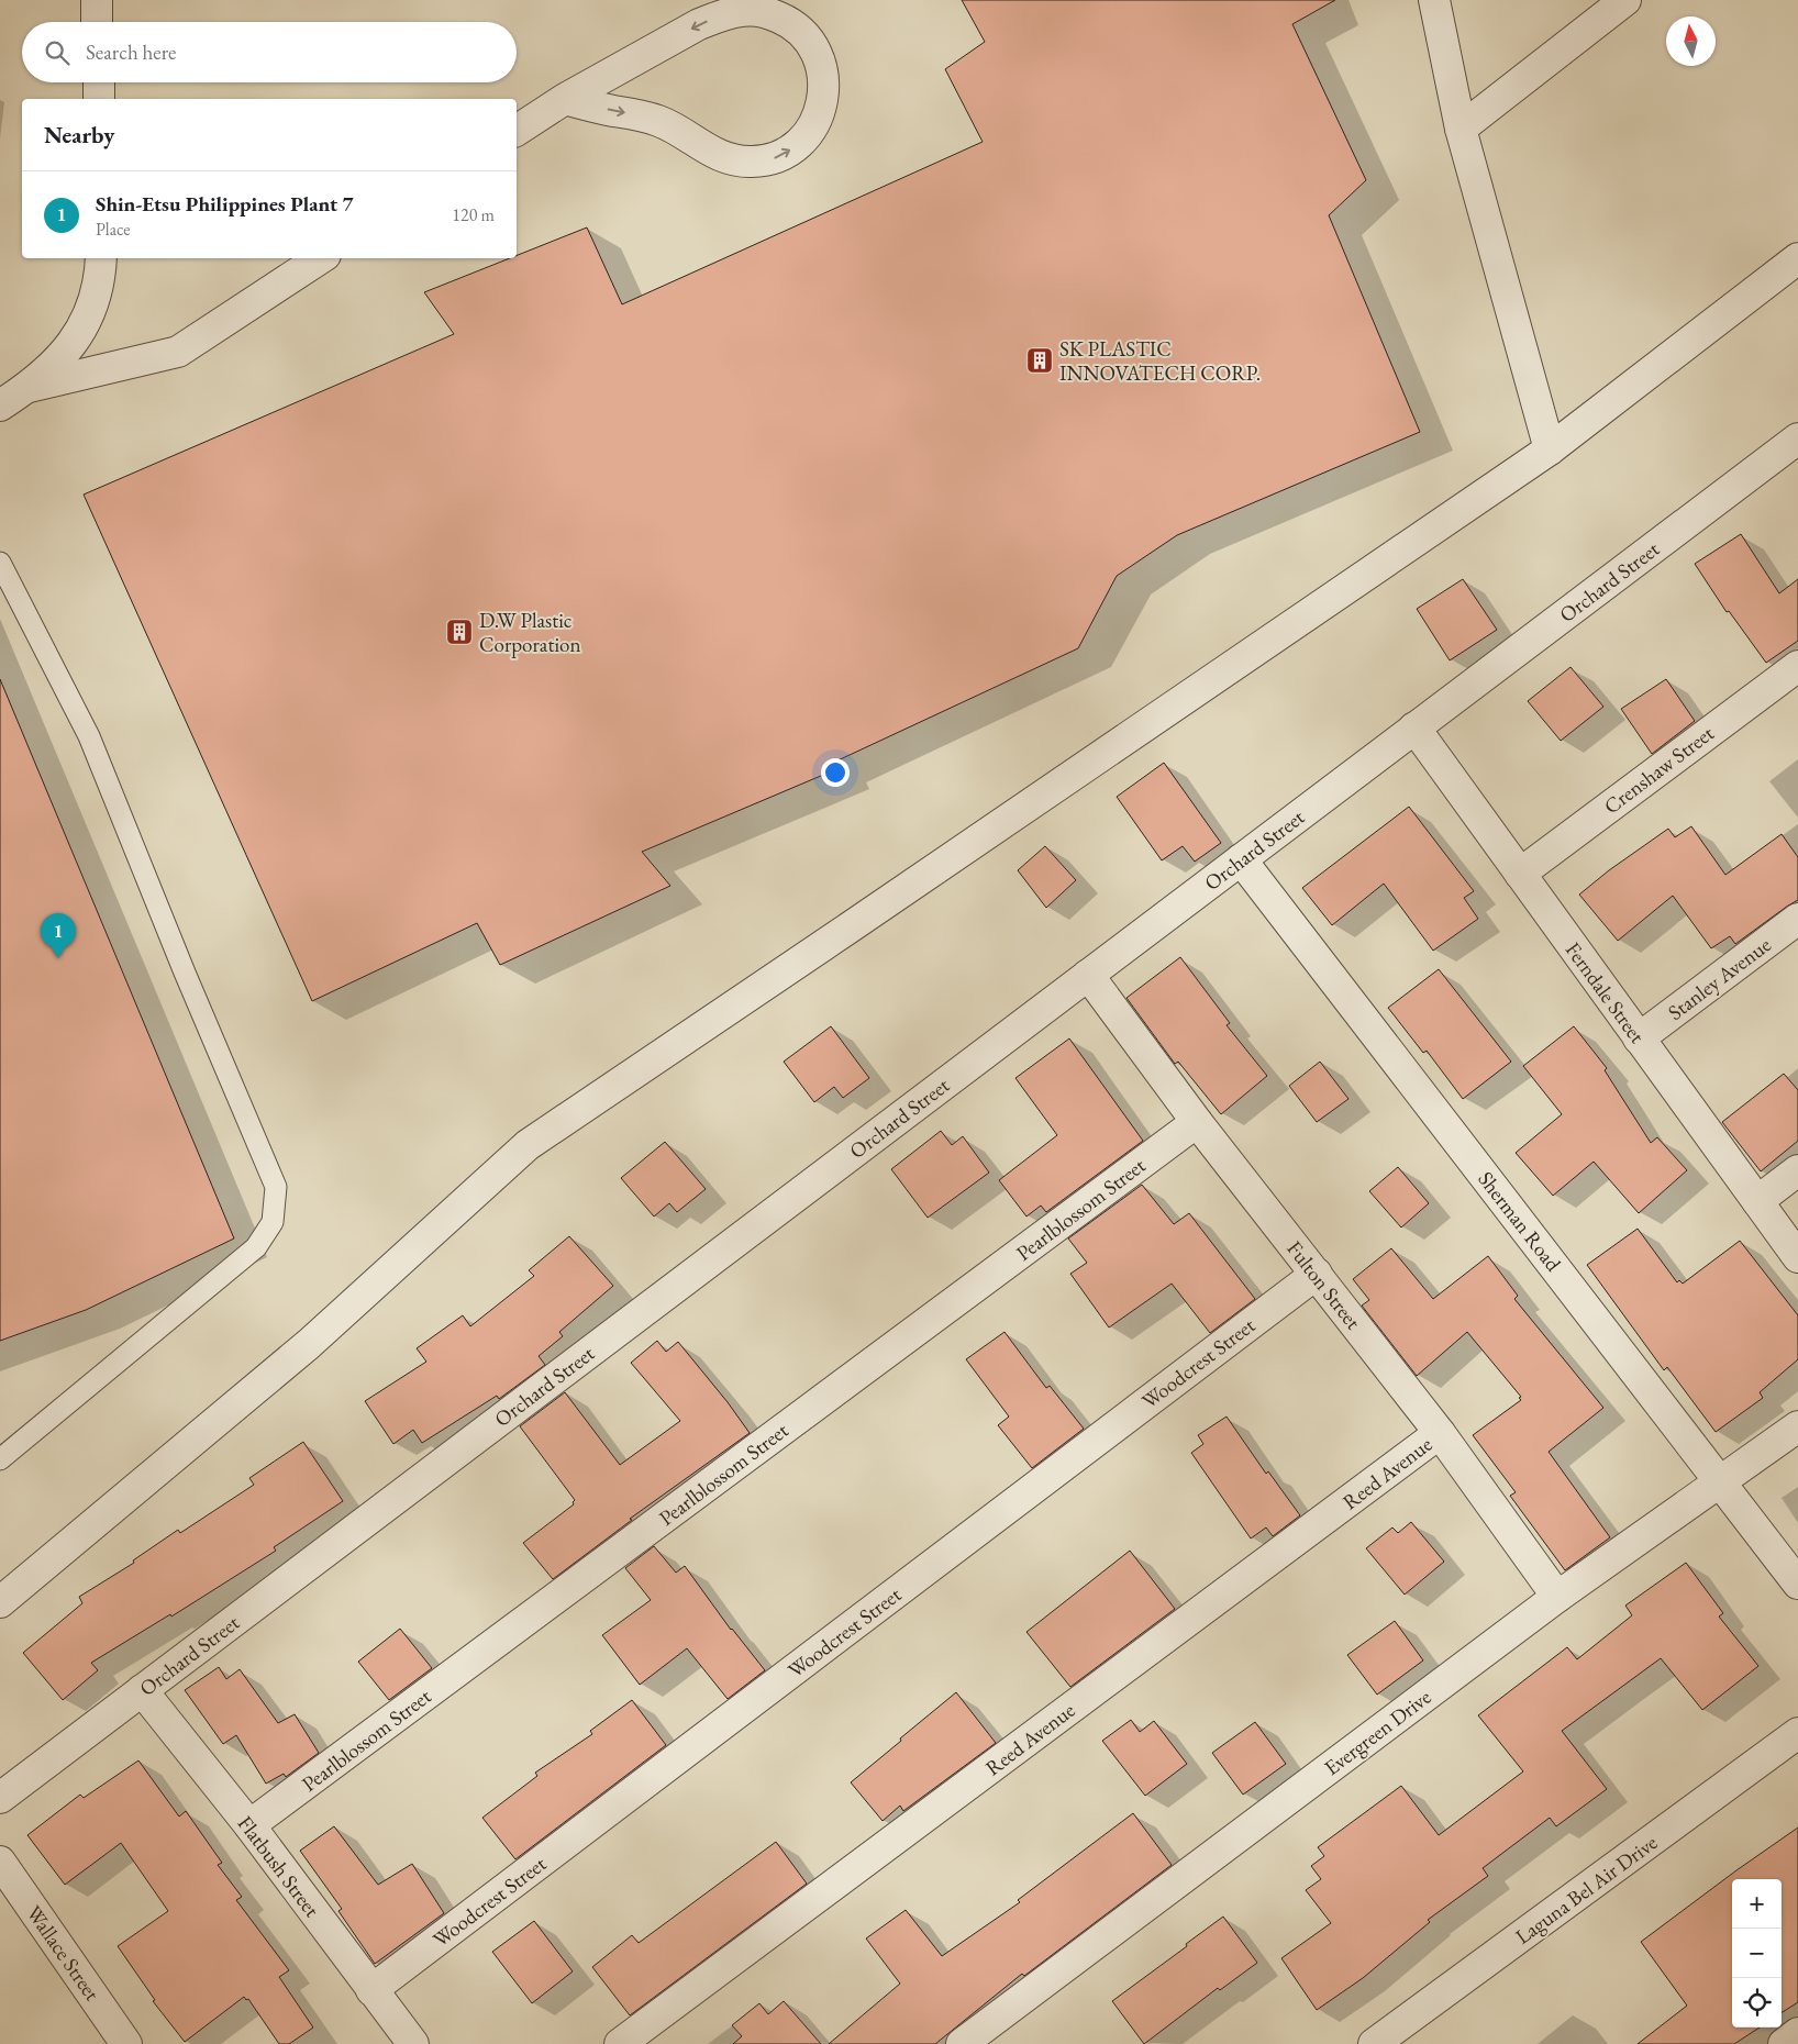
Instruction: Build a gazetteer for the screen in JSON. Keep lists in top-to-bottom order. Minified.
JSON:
{"streets":{"street":["Orchard Street","Crenshaw Street","Stanley Avenue","Ferndale Street","Pearlblossom Street","Sherman Road","Fulton Street","Woodcrest Street","Reed Avenue","Evergreen Drive","Flatbush Street","Laguna Bel Air Drive","Wallace Street"]},"crossings":[["Orchard Street","Ferndale Street"],["Orchard Street","Sherman Road"],["Orchard Street","Fulton Street"],["Orchard Street","Flatbush Street"],["Crenshaw Street","Ferndale Street"],["Stanley Avenue","Ferndale Street"],["Pearlblossom Street","Fulton Street"],["Pearlblossom Street","Flatbush Street"],["Sherman Road","Evergreen Drive"],["Fulton Street","Woodcrest Street"],["Fulton Street","Reed Avenue"],["Fulton Street","Evergreen Drive"],["Woodcrest Street","Flatbush Street"]],"places":{"building":["SK PLASTIC INNOVATECH CORP.","D.W Plastic Corporation"]},"north":"top","page":{"search":"Search here","heading":"Nearby","list":[{"mark":"1","name":"Shin-Etsu Philippines Plant 7","note":"Place","value":"120 m"}],"pins":"1","map_buttons":["+","−"]}}
